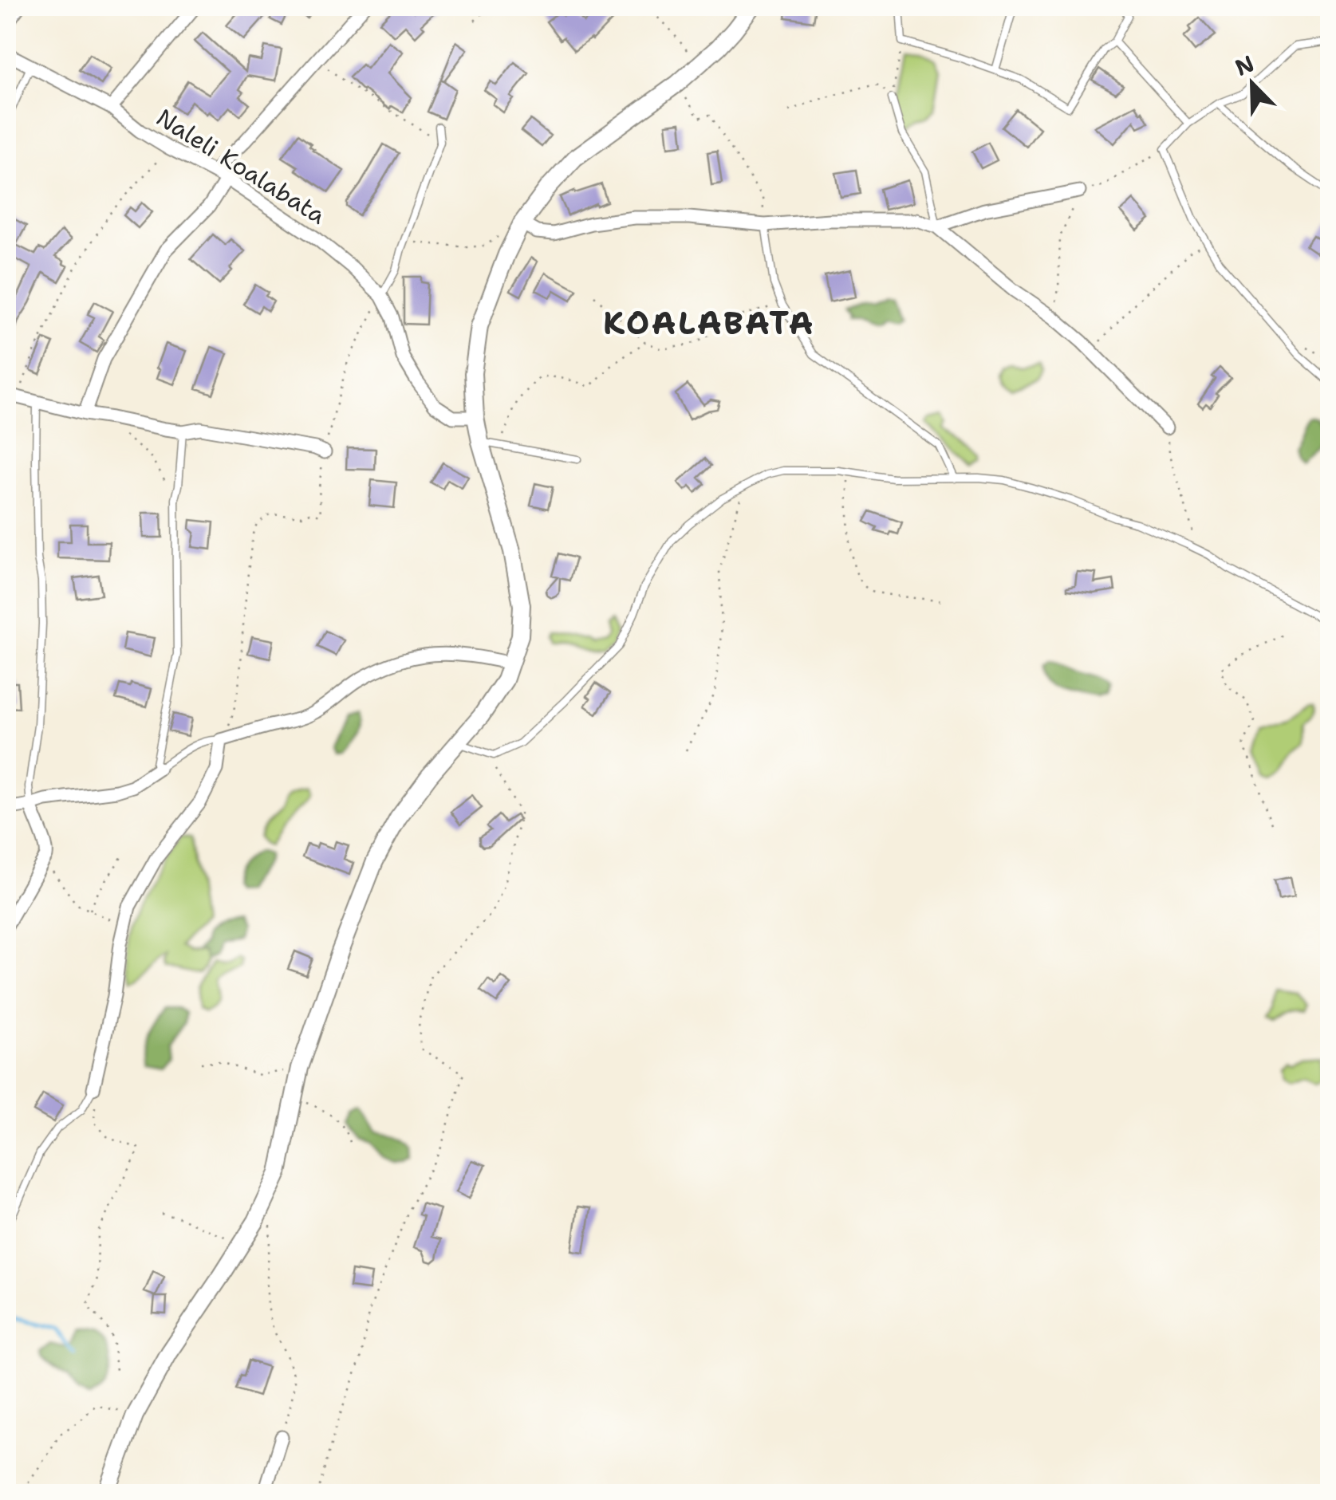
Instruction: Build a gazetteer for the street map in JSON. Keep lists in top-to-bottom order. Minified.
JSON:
{"streets":{"street":["Naleli Koalabata"]},"districts":["KOALABATA"],"north":"top left"}
